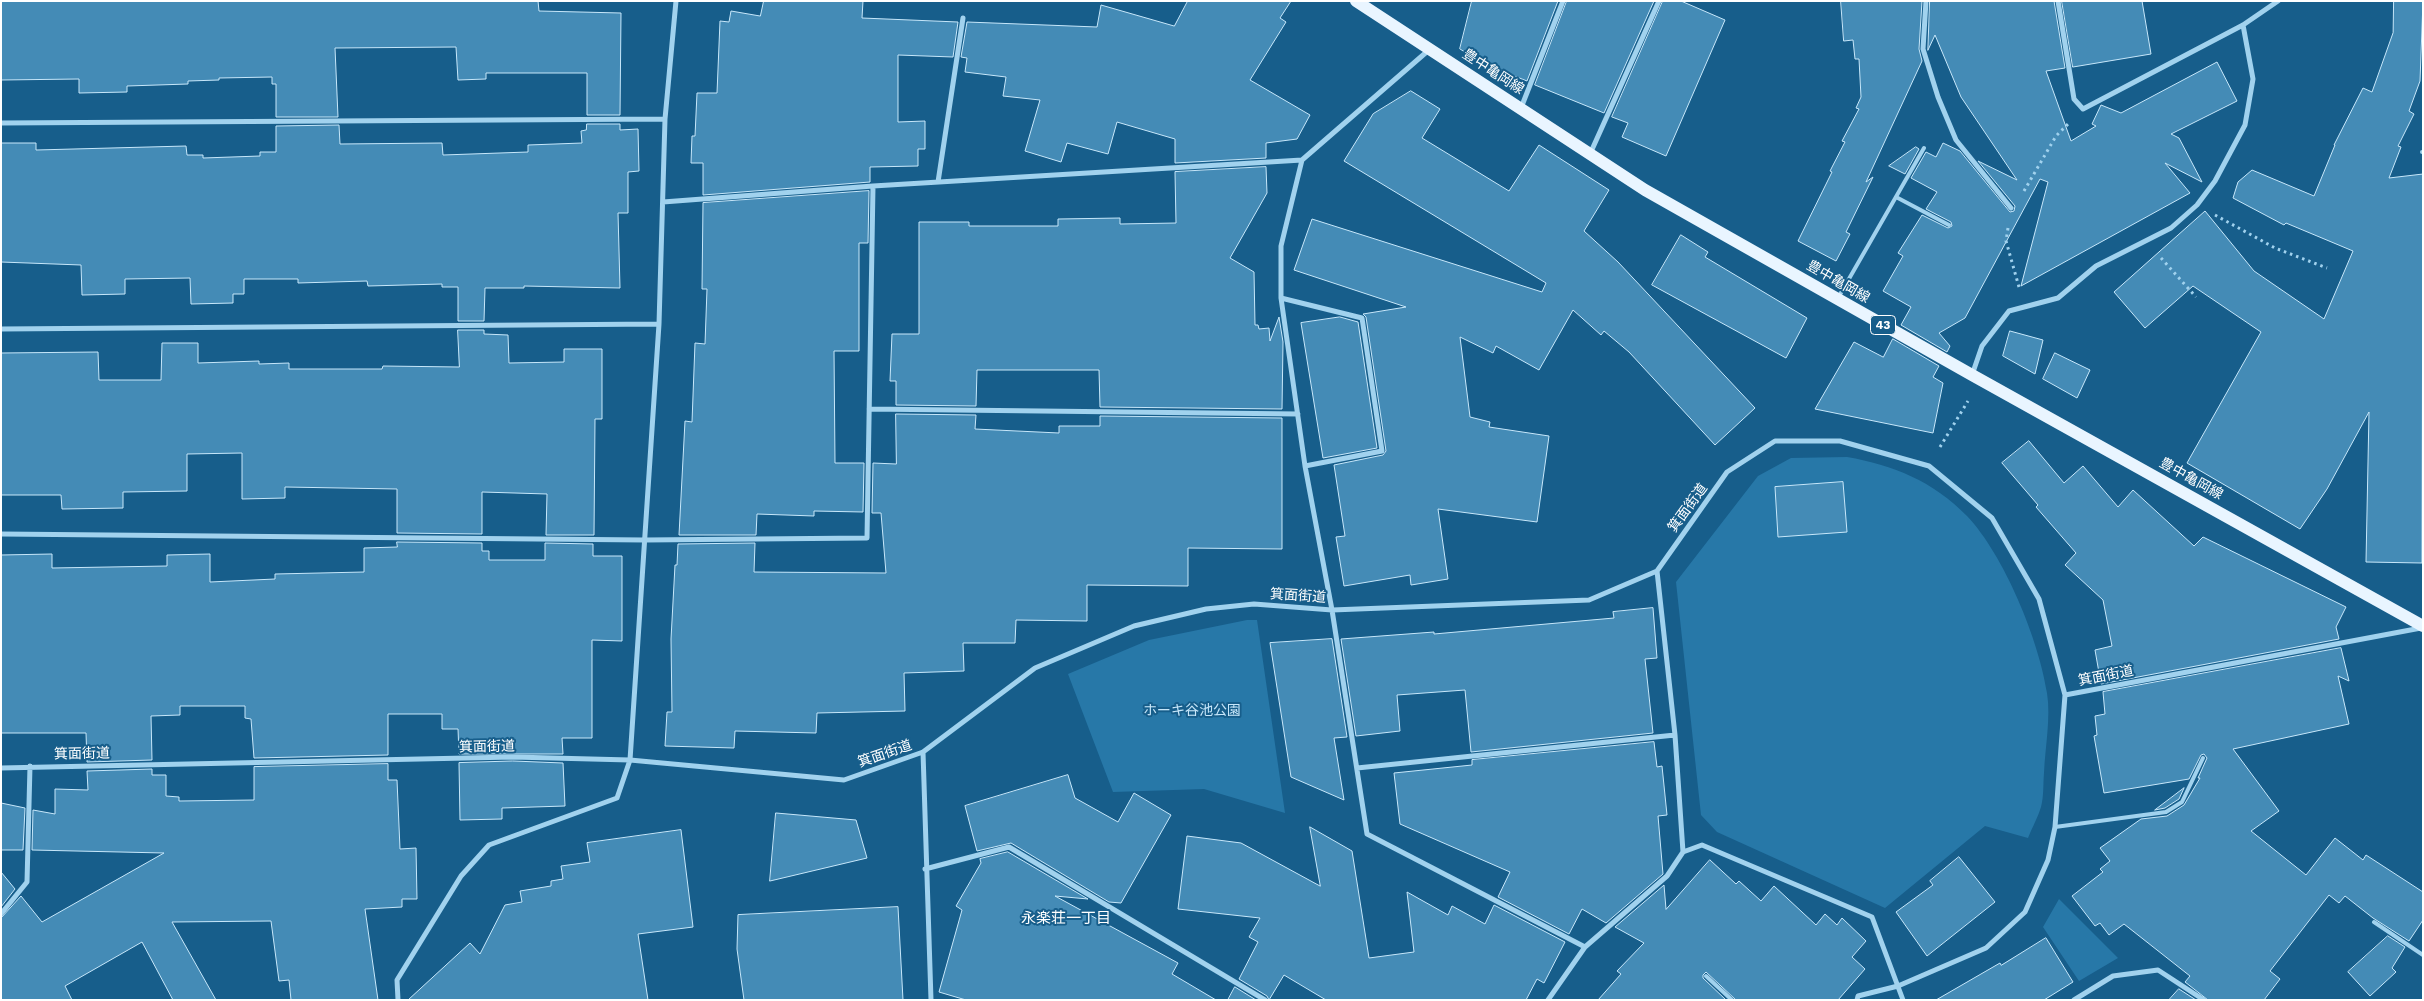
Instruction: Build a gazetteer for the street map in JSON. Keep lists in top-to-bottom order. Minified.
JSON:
{"streets":{"main road":["豊中亀岡線","43"],"street":["箕面街道"]},"crossings":[["豊中亀岡線","箕面街道"]],"districts":["永楽荘一丁目"],"parks":["ホーキ谷池公園"]}
